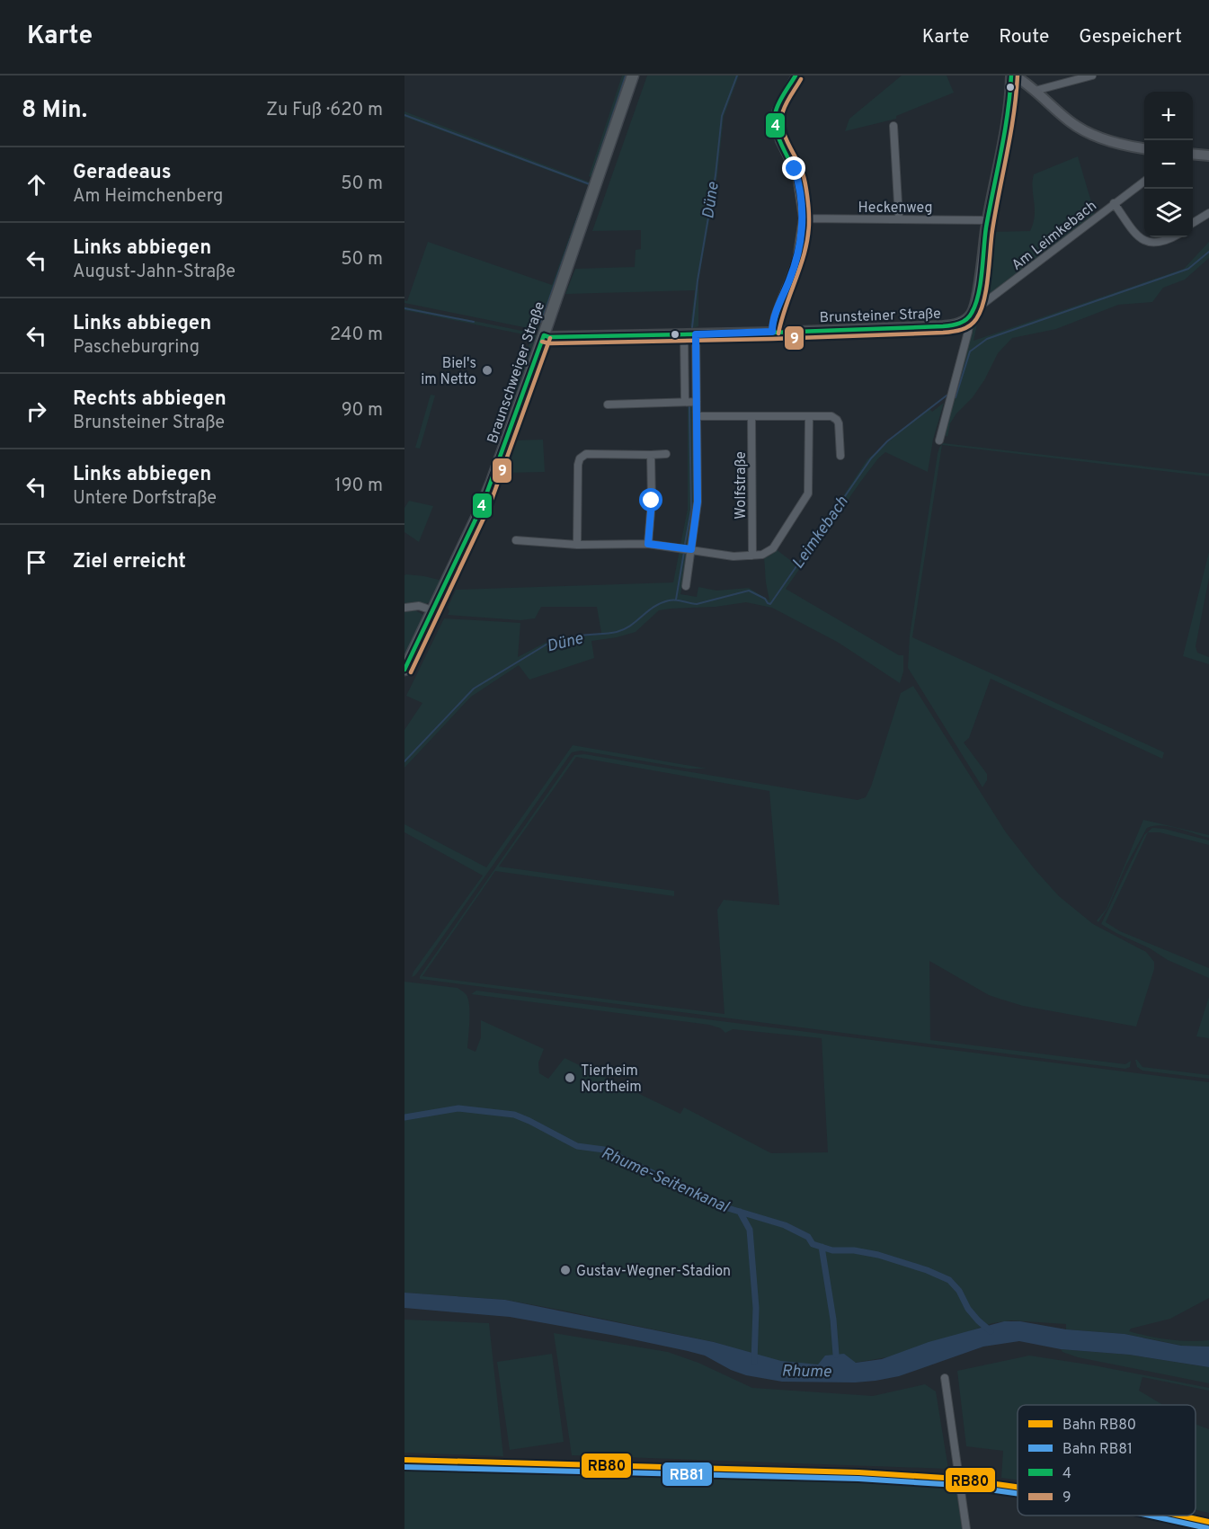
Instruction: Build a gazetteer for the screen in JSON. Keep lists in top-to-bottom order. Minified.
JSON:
{"streets":{"main road":["Braunschweiger Straße"],"street":["Heckenweg","Am Leimkebach","Brunsteiner Straße","Wolfstraße"]},"crossings":[["Am Leimkebach","Brunsteiner Straße"],["Brunsteiner Straße","Braunschweiger Straße"]],"water":["Düne","Leimkebach","Rhume-Seitenkanal","Rhume"],"places":["Biel's im Netto","Tierheim Northeim","Gustav-Wegner-Stadion"],"lines":["transit line 4","transit line 9","rail line RB80","rail line RB81"],"legend":["Bahn RB80","Bahn RB81","4","9"],"page":{"header":"Karte","nav":["Karte","Route","Gespeichert"],"heading":["8 Min.","Zu Fuß · 620 m"],"map_buttons":["+","−"],"list":[["Geradeaus","Am Heimchenberg","50 m"],["Links abbiegen","August-Jahn-Straße","50 m"],["Links abbiegen","Pascheburgring","240 m"],["Rechts abbiegen","Brunsteiner Straße","90 m"],["Links abbiegen","Untere Dorfstraße","190 m"],"Ziel erreicht"]}}
